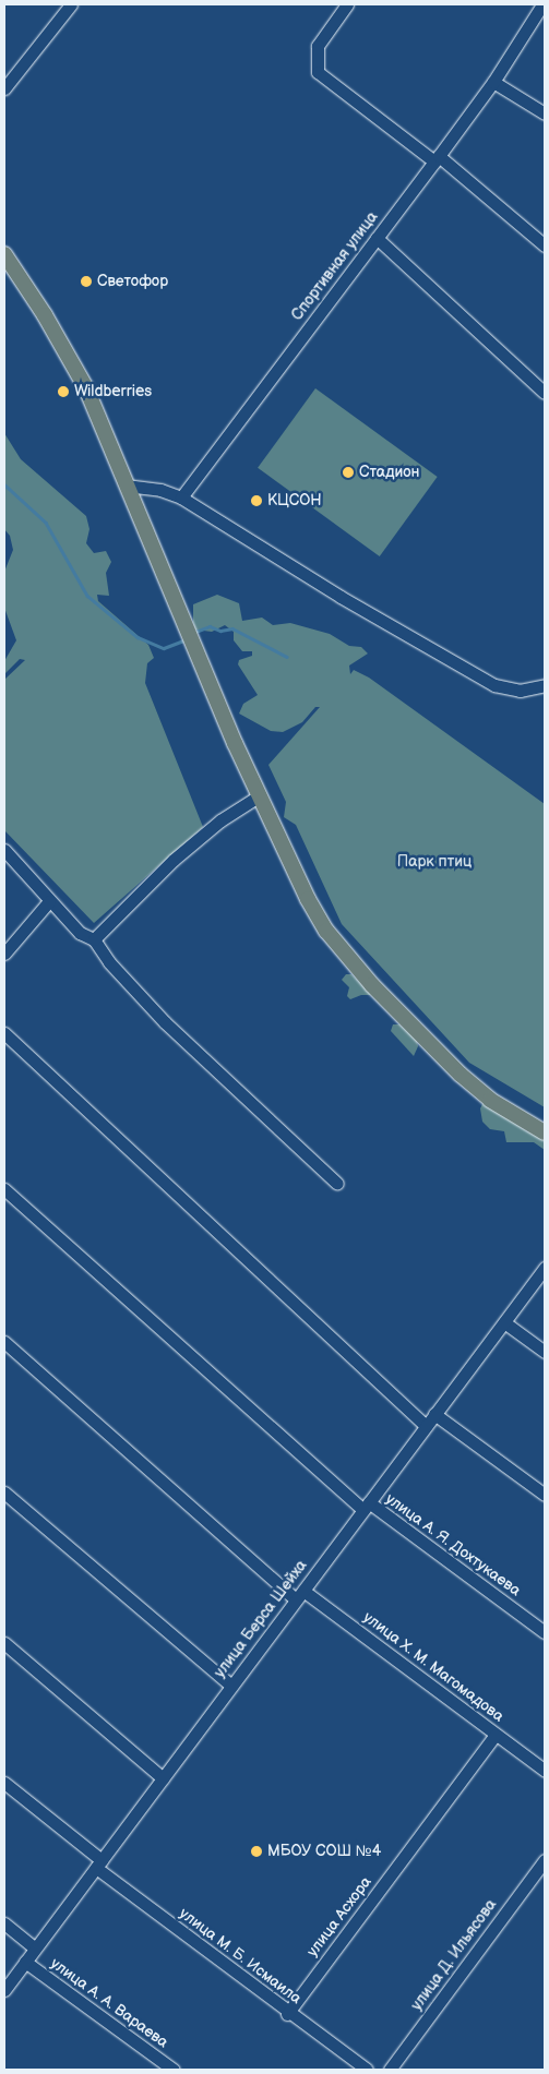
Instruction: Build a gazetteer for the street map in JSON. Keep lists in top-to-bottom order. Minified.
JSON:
{"streets":{"street":["Спортивная улица","улица А. Я. Дохтукаева","улица Берса Шейха","улица Х. М. Магомадова","улица Асхора","улица Д. Ильясова","улица М. Б. Исмаила","улица А. А. Вараева"]},"crossings":[["улица А. Я. Дохтукаева","улица Берса Шейха"],["улица Берса Шейха","улица Х. М. Магомадова"],["улица Берса Шейха","улица М. Б. Исмаила"],["улица Берса Шейха","улица А. А. Вараева"],["улица Х. М. Магомадова","улица Асхора"],["улица Асхора","улица М. Б. Исмаила"]],"parks":["Парк птиц"],"places":["Светофор","Wildberries","Стадион","КЦСОН","МБОУ СОШ №4"]}
